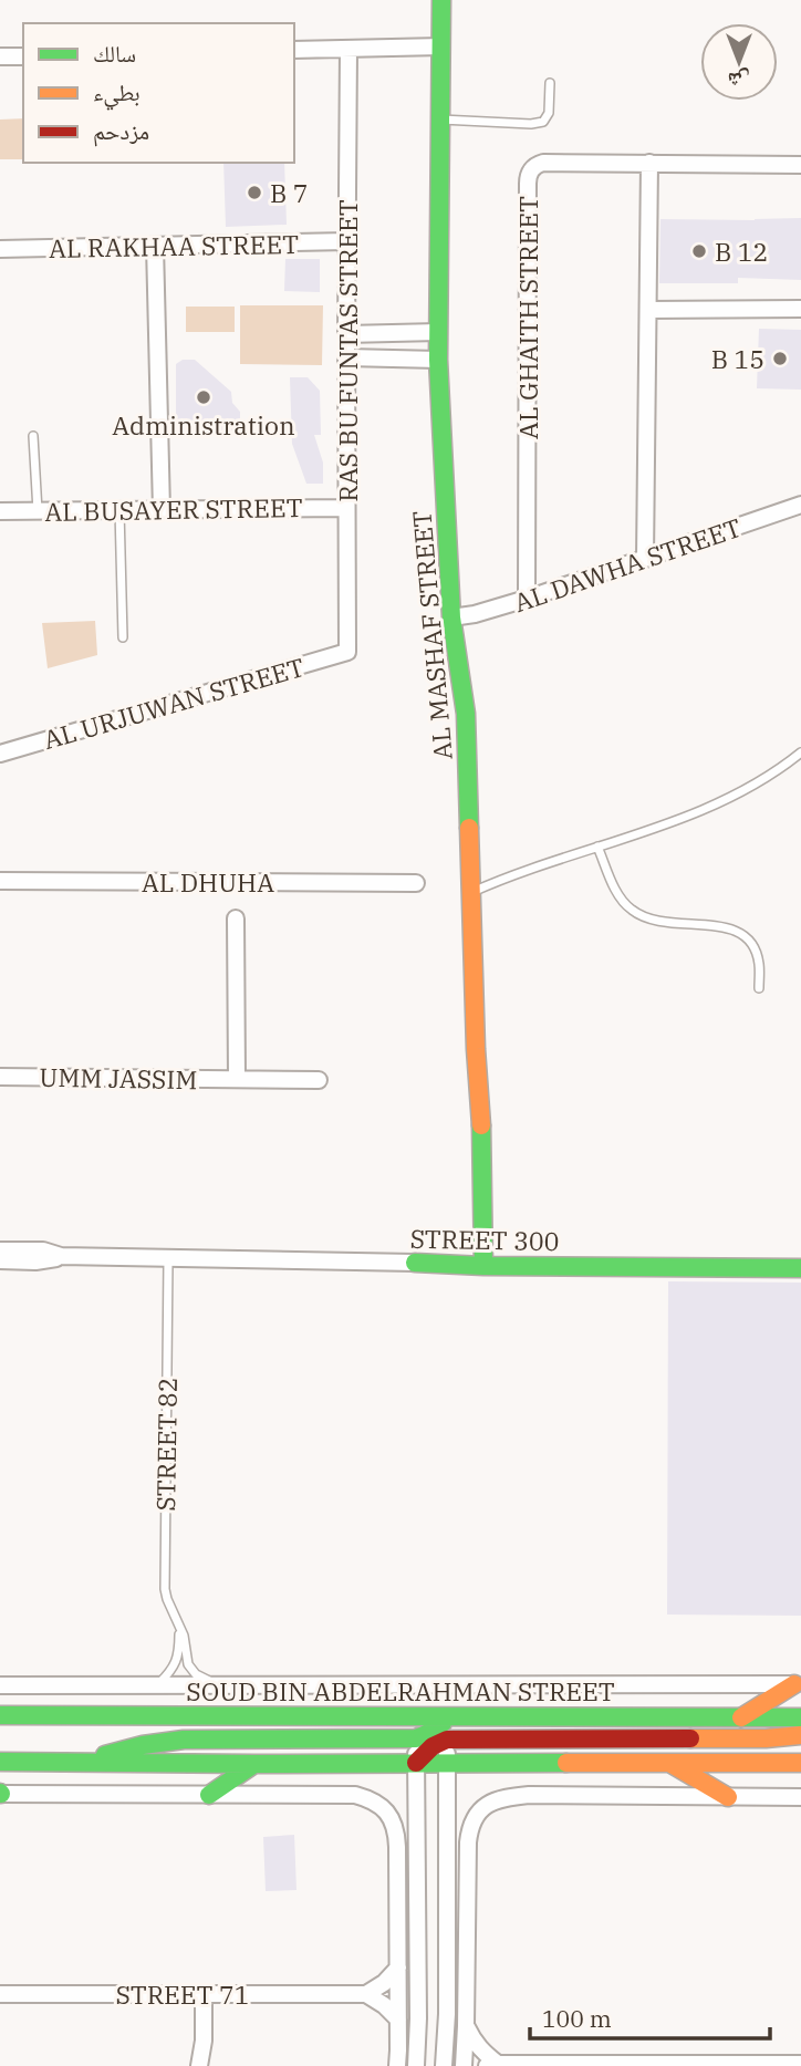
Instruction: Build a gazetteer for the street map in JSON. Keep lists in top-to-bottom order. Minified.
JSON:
{"streets":{"main road":["AL MASHAF STREET","STREET 300","SOUD BIN ABDELRAHMAN STREET"],"street":["AL RAKHAA STREET","AL GHAITH STREET","RAS BU FUNTAS STREET","AL BUSAYER STREET","AL DAWHA STREET","AL URJUWAN STREET","AL DHUHA","UMM JASSIM","STREET 71"],"lane":["STREET 82"]},"crossings":[["AL RAKHAA STREET","RAS BU FUNTAS STREET"],["AL GHAITH STREET","AL DAWHA STREET"],["RAS BU FUNTAS STREET","AL BUSAYER STREET"],["RAS BU FUNTAS STREET","AL URJUWAN STREET"],["AL DAWHA STREET","AL MASHAF STREET"],["AL MASHAF STREET","STREET 300"],["STREET 300","STREET 82"],["STREET 82","SOUD BIN ABDELRAHMAN STREET"]],"places":["B 7","B 12","B 15","Administration"],"legend":["سالك","بطيء","مزدحم"],"scale_bar":"100 m","north":"bottom"}
